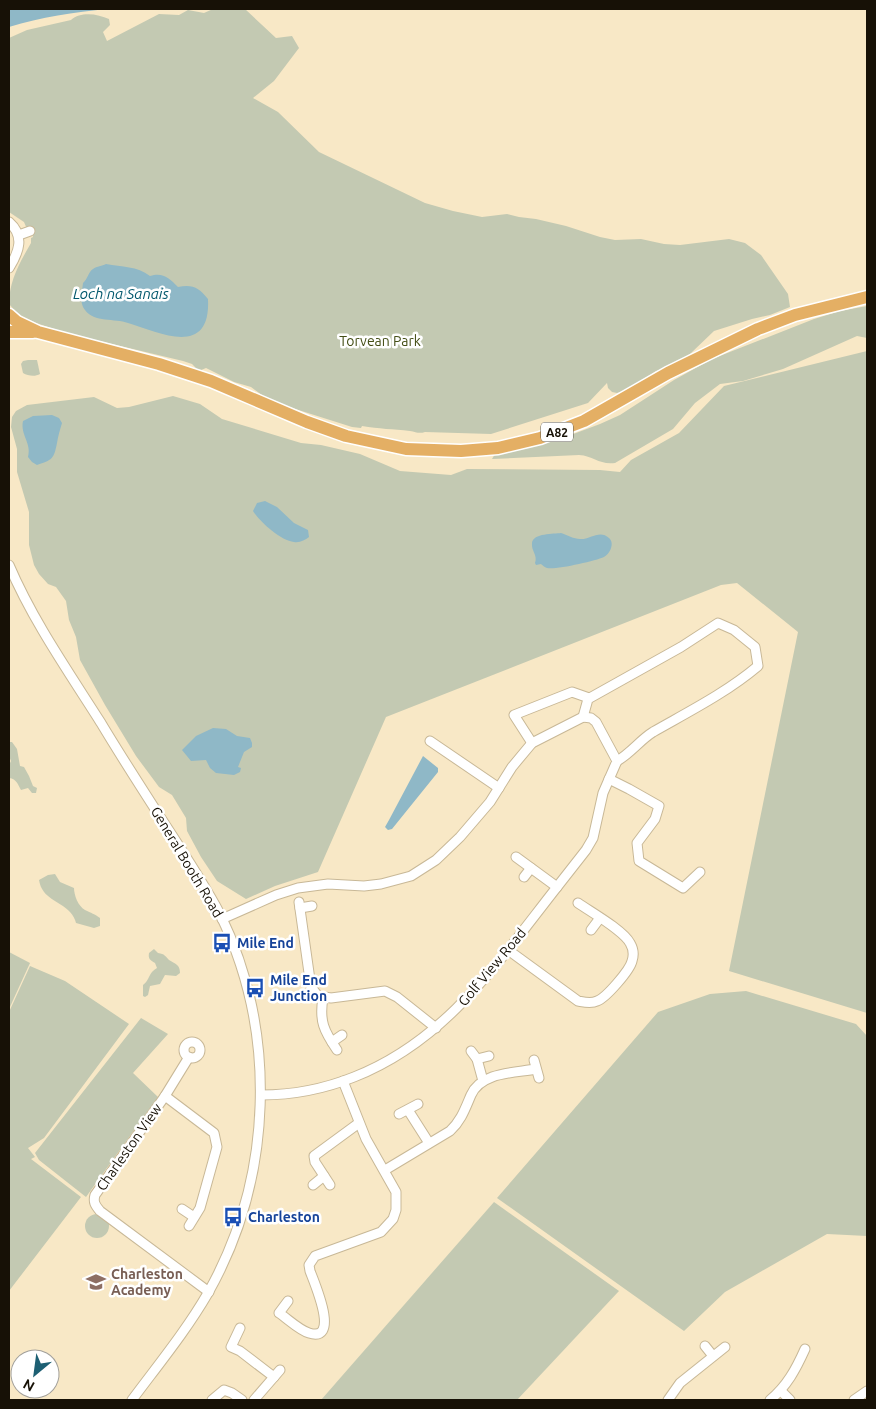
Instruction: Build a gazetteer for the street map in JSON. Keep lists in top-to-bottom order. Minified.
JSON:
{"streets":{"highway":["A82"],"street":["General Booth Road","Golf View Road","Charleston View"]},"crossings":[["General Booth Road","Golf View Road"],["General Booth Road","Charleston View"]],"water":["Loch na Sanais"],"parks":["Torvean Park"],"places":{"bus stop":["Mile End","Mile End Junction","Charleston"],"school or university":["Charleston Academy"]},"north":"bottom left"}
